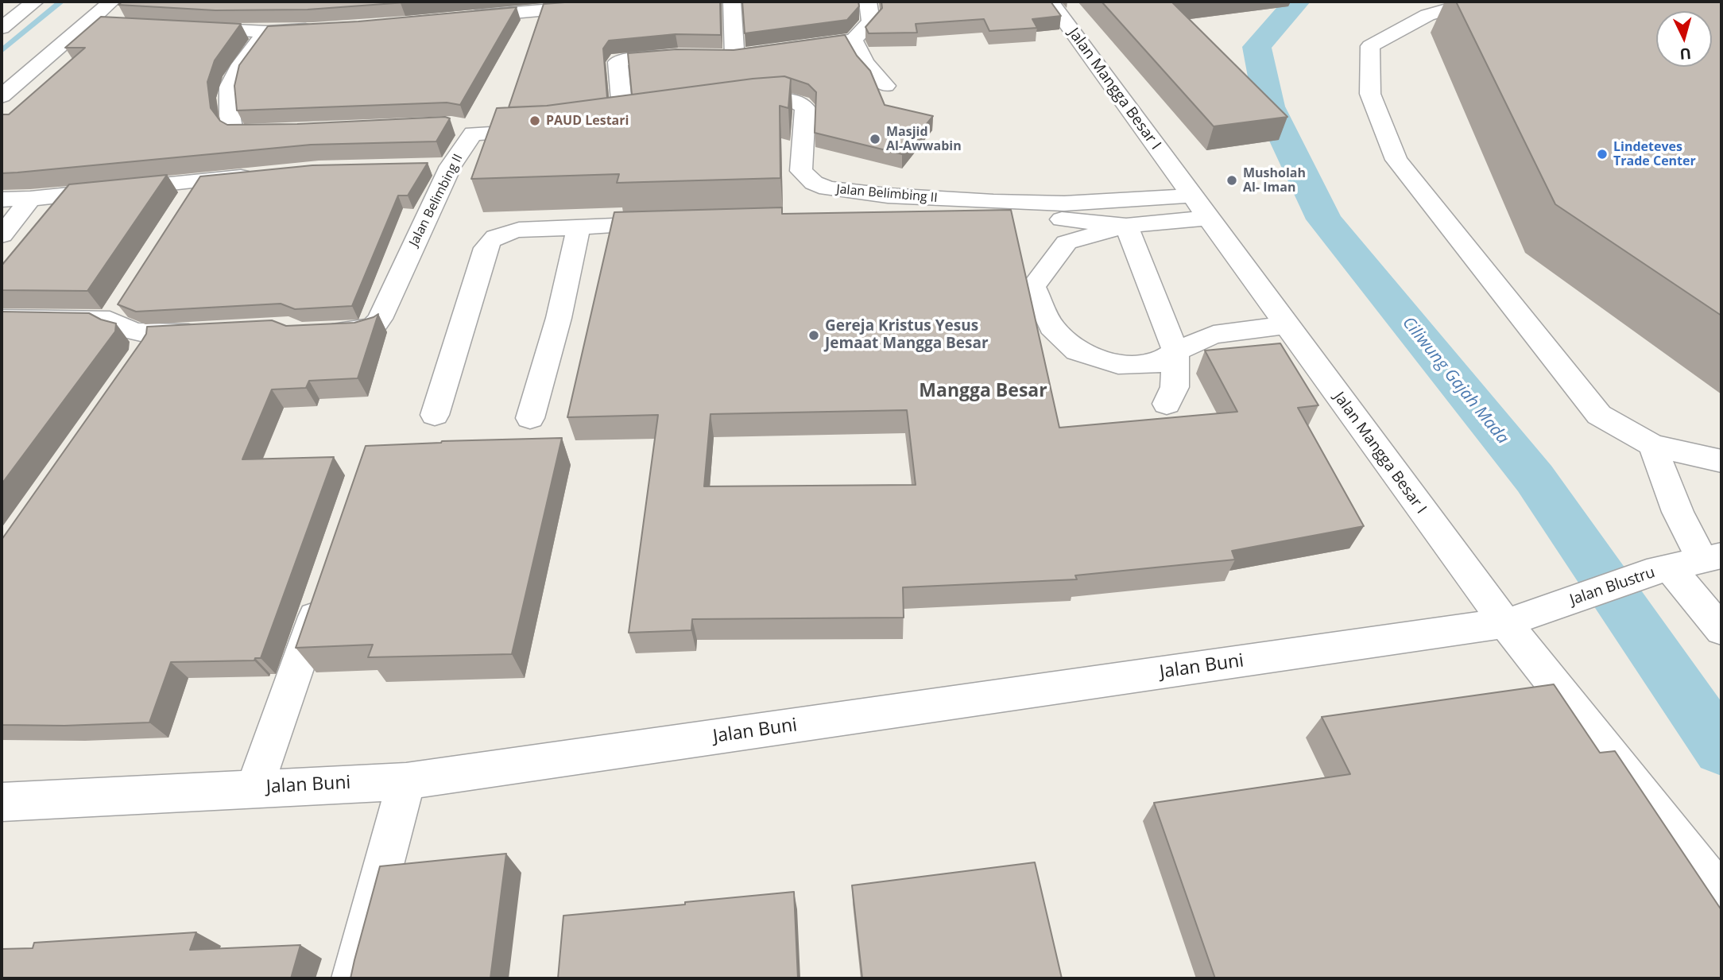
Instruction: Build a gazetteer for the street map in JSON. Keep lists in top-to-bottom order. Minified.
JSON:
{"streets":{"street":["Jalan Mangga Besar I","Jalan Belimbing II","Jalan Blustru","Jalan Buni"]},"crossings":[["Jalan Mangga Besar I","Jalan Belimbing II"],["Jalan Mangga Besar I","Jalan Blustru"],["Jalan Mangga Besar I","Jalan Buni"],["Jalan Blustru","Jalan Buni"]],"districts":["Mangga Besar"],"water":["Ciliwung Gajah Mada"],"places":["PAUD Lestari","Masjid Al-Awwabin","Lindeteves Trade Center","Musholah Al- Iman","Gereja Kristus Yesus Jemaat Mangga Besar"],"north":"bottom"}
